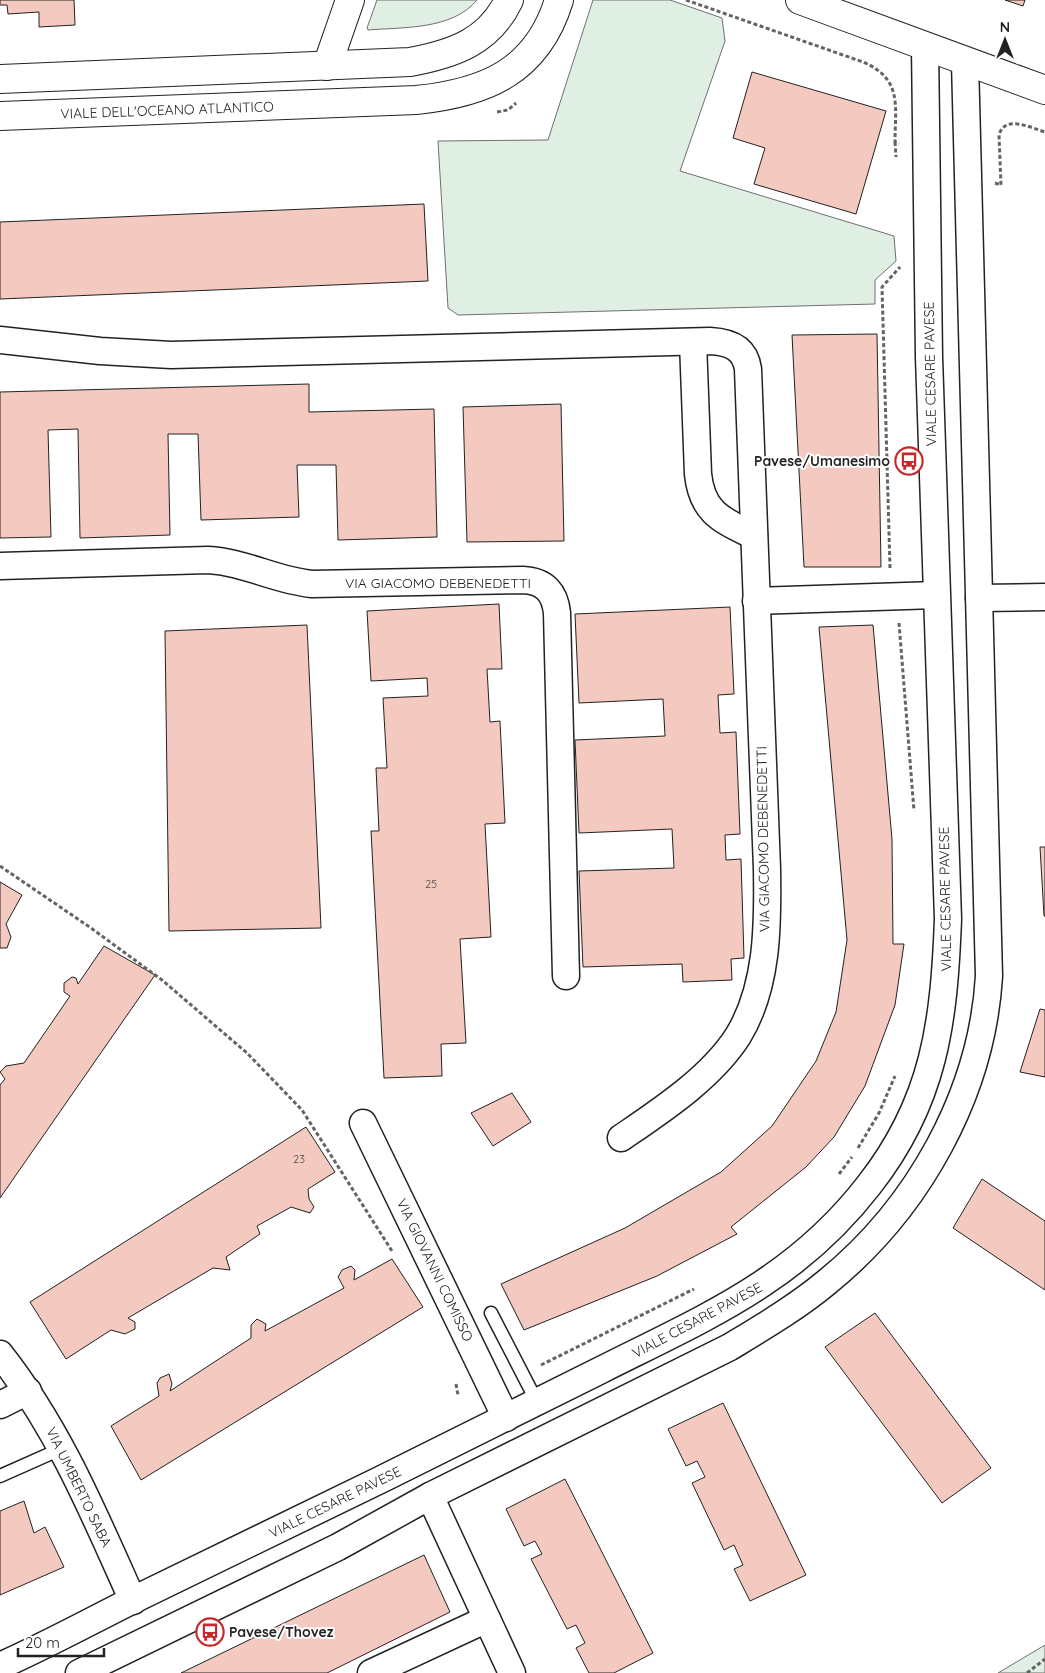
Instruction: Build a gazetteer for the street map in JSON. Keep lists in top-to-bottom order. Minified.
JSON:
{"streets":{"main road":["VIALE DELL'OCEANO ATLANTICO"],"street":["VIALE CESARE PAVESE","VIA GIACOMO DEBENEDETTI","VIA GIOVANNI COMISSO","VIA UMBERTO SABA"]},"crossings":[["VIALE CESARE PAVESE","VIA GIOVANNI COMISSO"],["VIALE CESARE PAVESE","VIA UMBERTO SABA"]],"places":{"bus stop":["Pavese/Umanesimo","Pavese/Thovez"]},"house_numbers":["25","23"],"scale_bar":"20 m","north":"top"}
